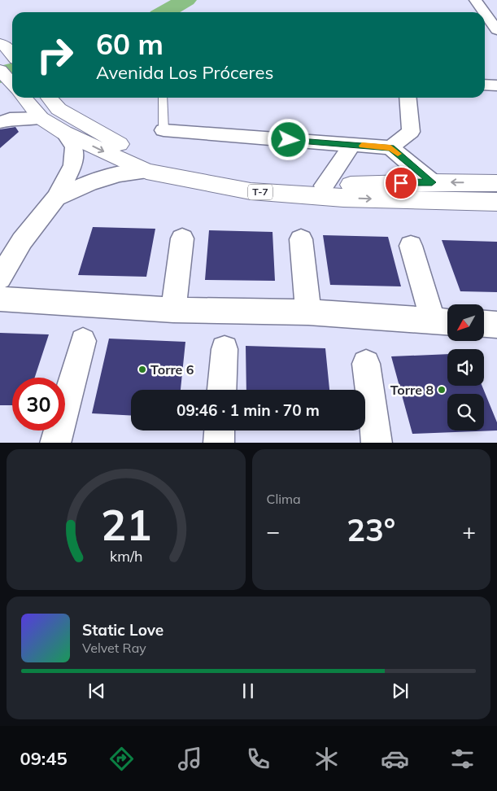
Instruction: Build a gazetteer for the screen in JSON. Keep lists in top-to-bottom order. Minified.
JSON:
{"streets":{"highway":["T-7"]},"places":["Torre 6","Torre 8"],"north":"bottom left","page":{"turn":["60 m","Avenida Los Próceres"],"limit":"30","trip":"09:46 · 1 min · 70 m","tile":"Clima","heat":["−","23°","+"],"song":["Static Love","Velvet Ray"],"tabs":"09:45","gauge":["21","km/h"]}}
